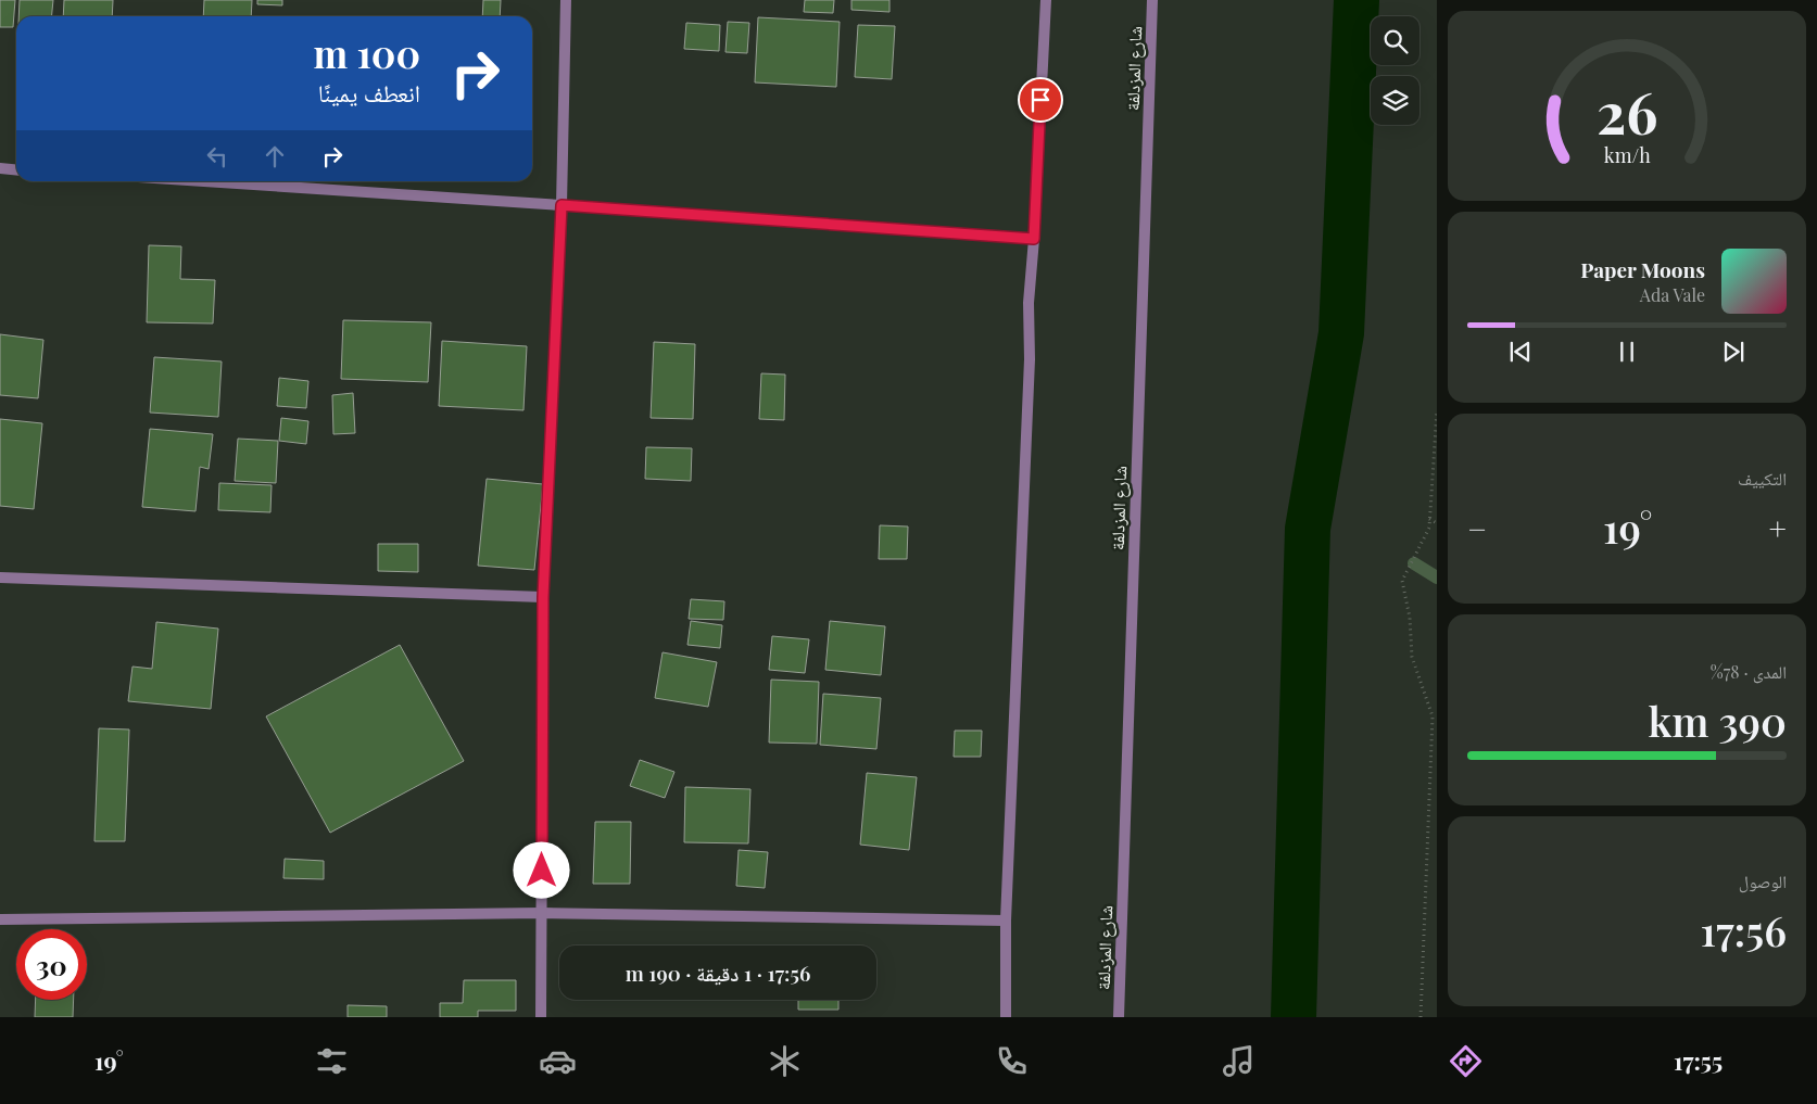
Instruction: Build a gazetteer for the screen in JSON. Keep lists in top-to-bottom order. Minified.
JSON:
{"streets":{"street":["شارع المزدلفة"]},"page":{"turn":["100 m","انعطف يمينًا"],"song":["Paper Moons","Ada Vale"],"tile":["التكييف",["المدى · 78%","390 km"],["الوصول","17:56"]],"heat":["−","19°","+"],"limit":"30","trip":"17:56 · 1 دقيقة · 190 m","tabs":["17:55","19°"],"gauge":["26","km/h"]}}
